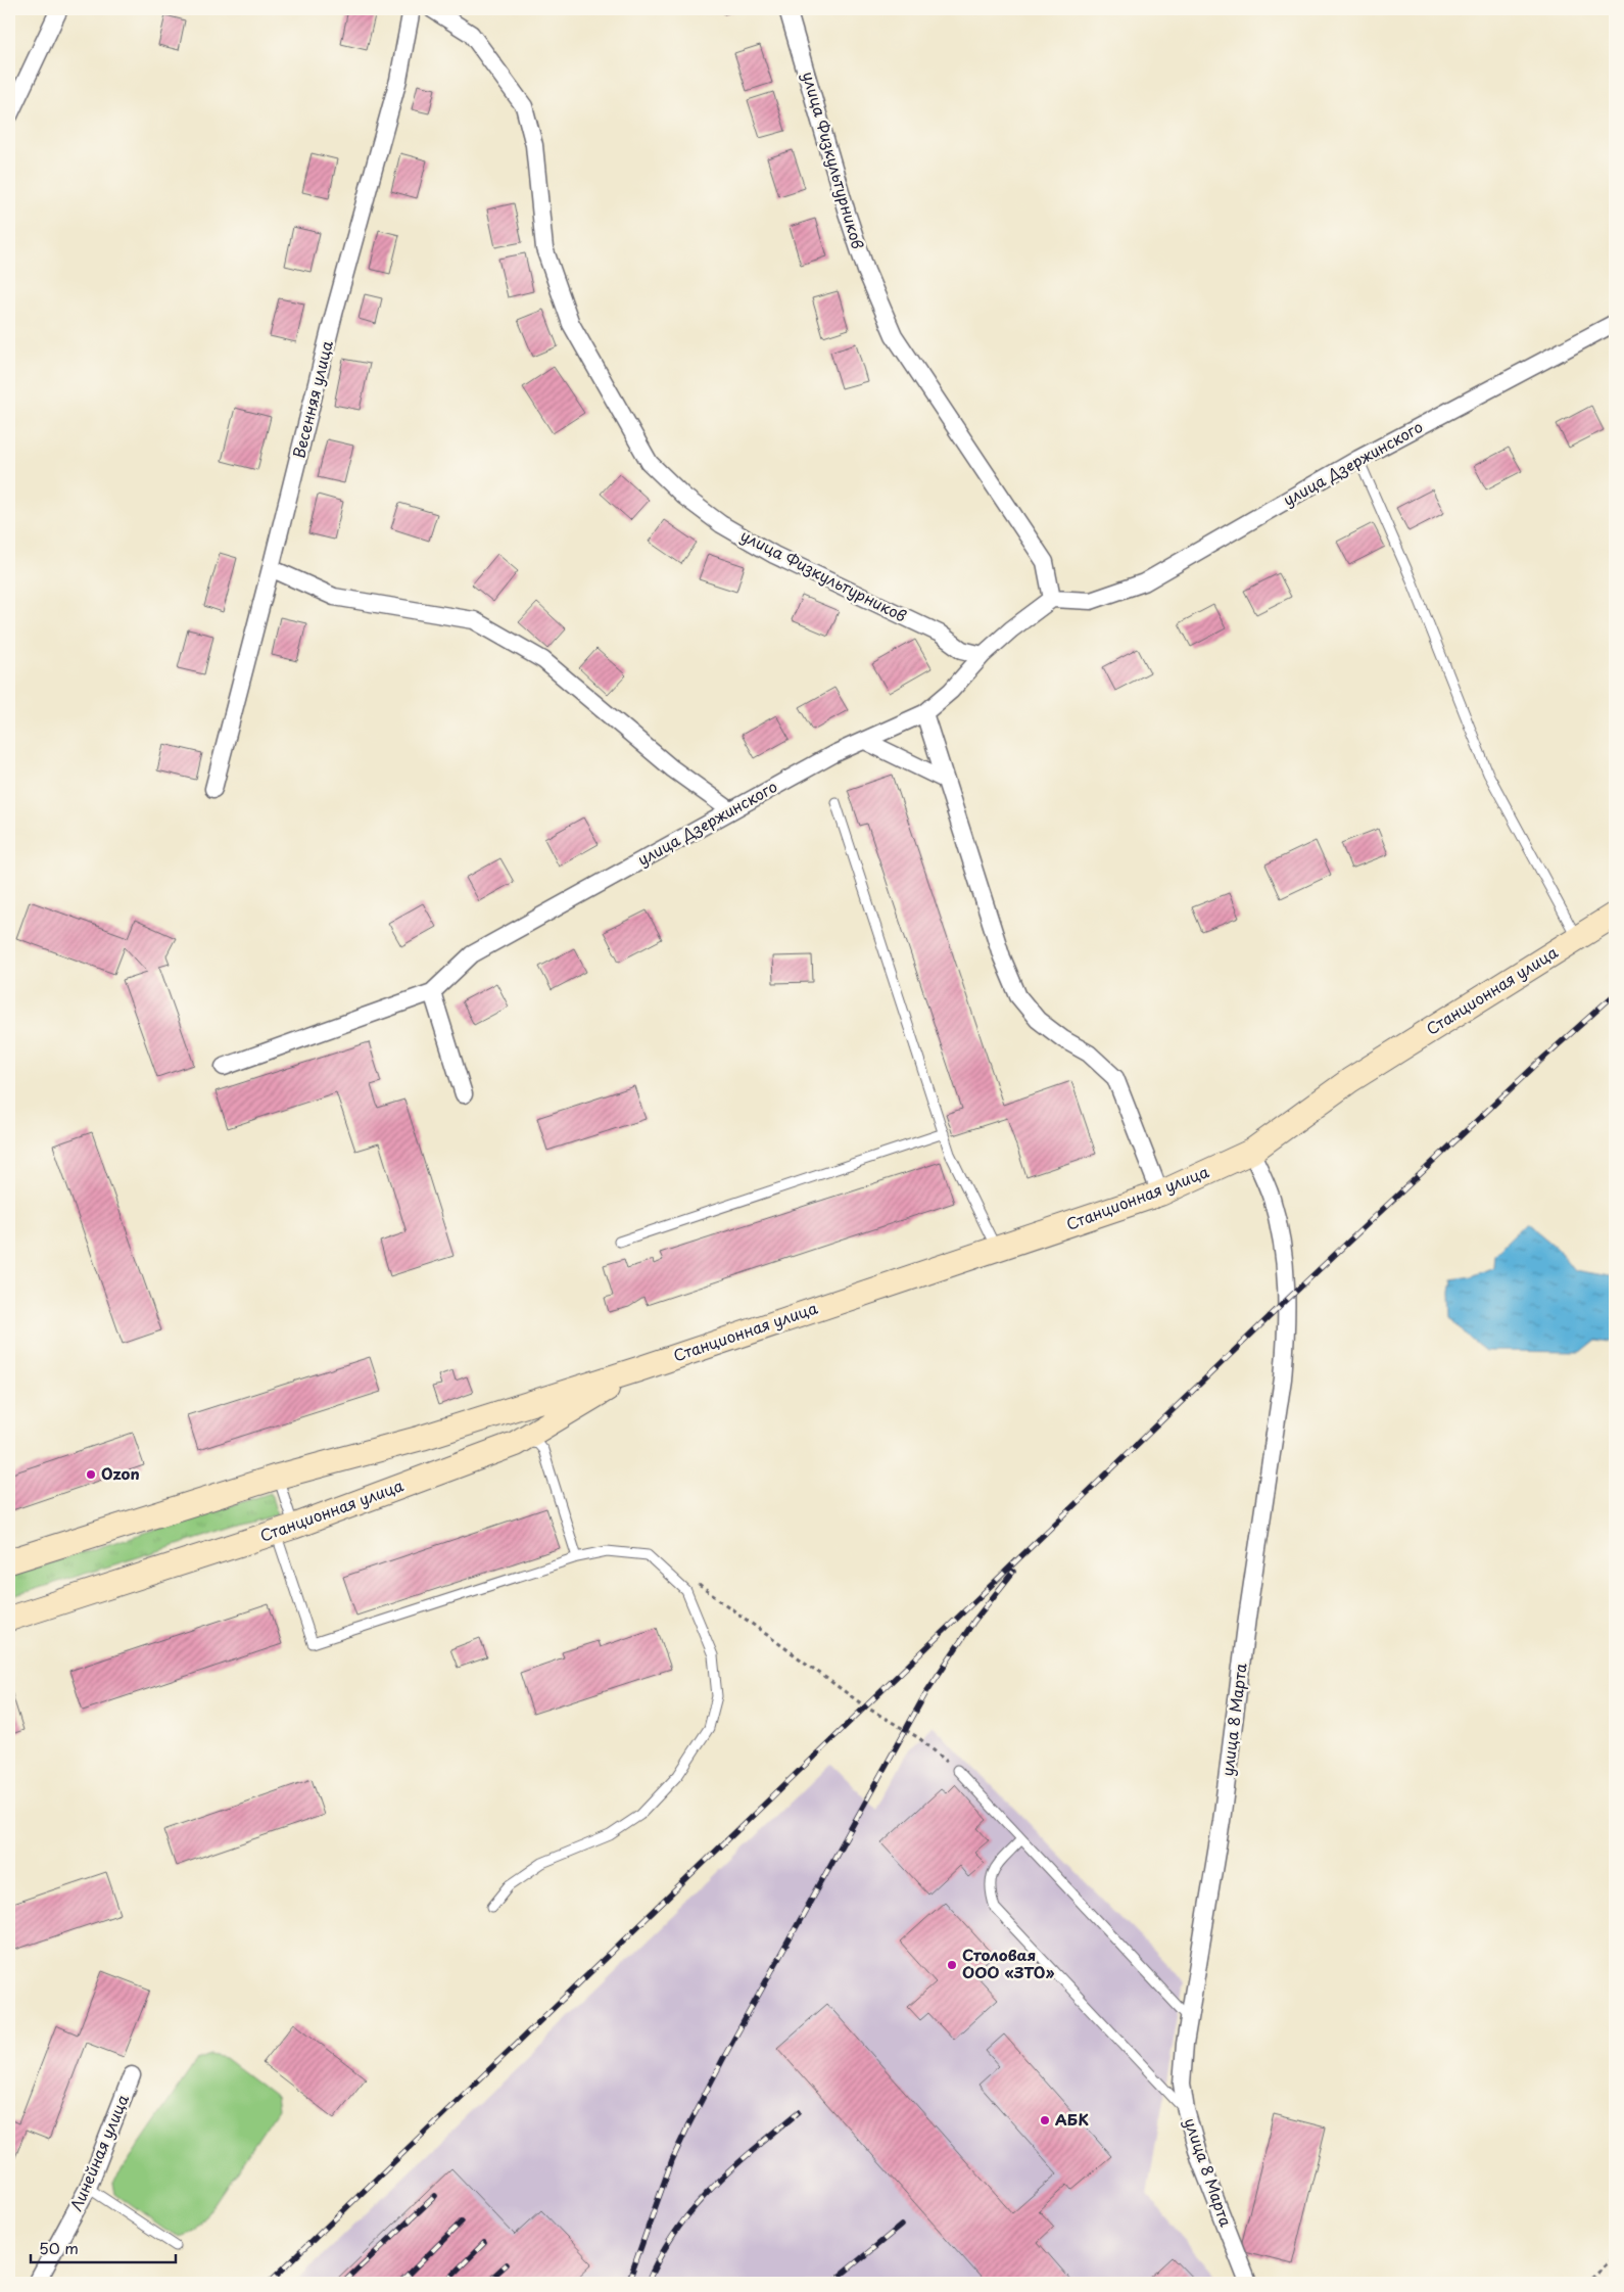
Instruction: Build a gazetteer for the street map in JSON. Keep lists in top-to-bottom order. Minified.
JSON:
{"streets":{"street":["улица Физкультурников","Весенняя улица","улица Дзержинского","Станционная улица","улица 8 Марта","Линейная улица"]},"crossings":[["улица Физкультурников","улица Дзержинского"],["Станционная улица","улица 8 Марта"]],"places":["Ozon","Столовая ООО «ЗТО»","АБК"],"scale_bar":"50 m"}
